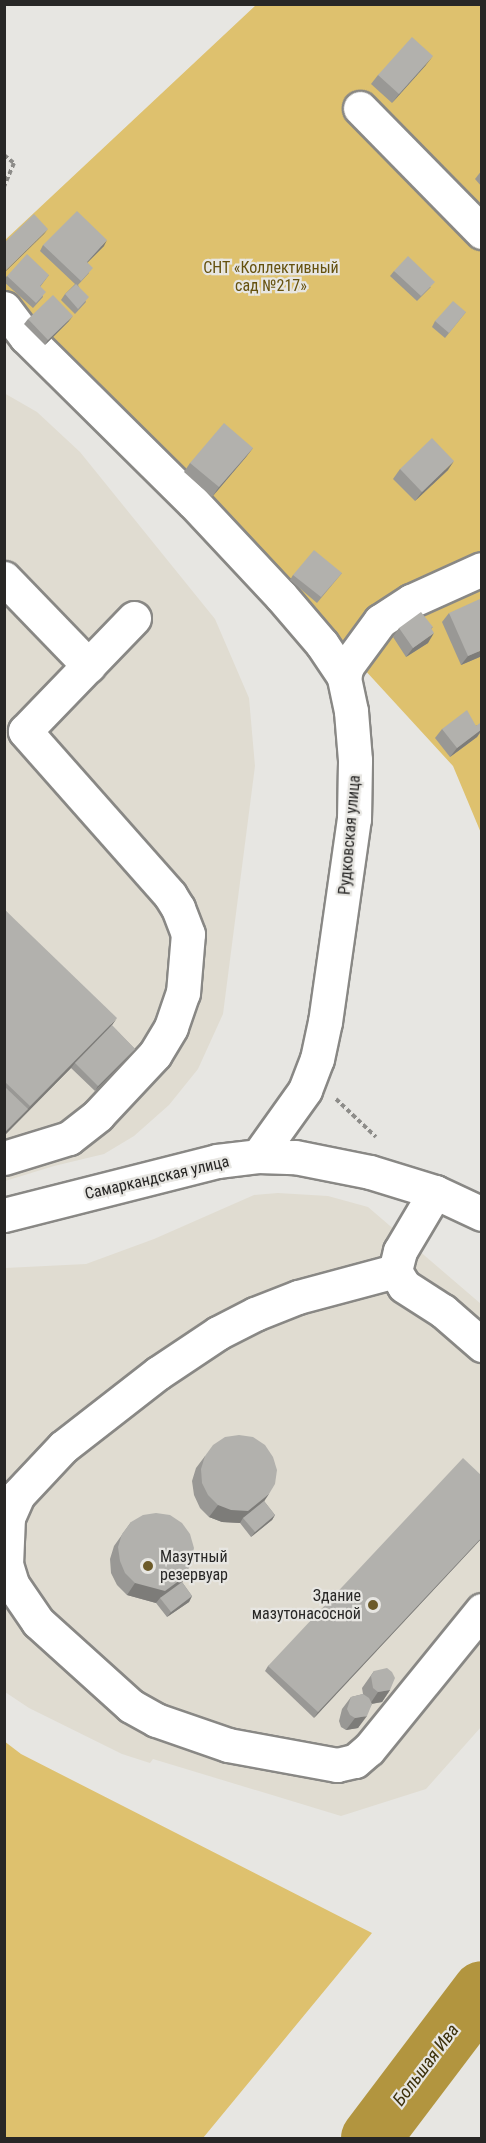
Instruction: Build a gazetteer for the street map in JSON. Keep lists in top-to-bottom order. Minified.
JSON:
{"streets":{"street":["Рудковская улица","Самаркандская улица"]},"crossings":[["Рудковская улица","Самаркандская улица"]],"water":["Большая Ива"],"parks":["СНТ «Коллективный сад №217»"],"places":["Мазутный резервуар","Здание мазутонасосной"]}
